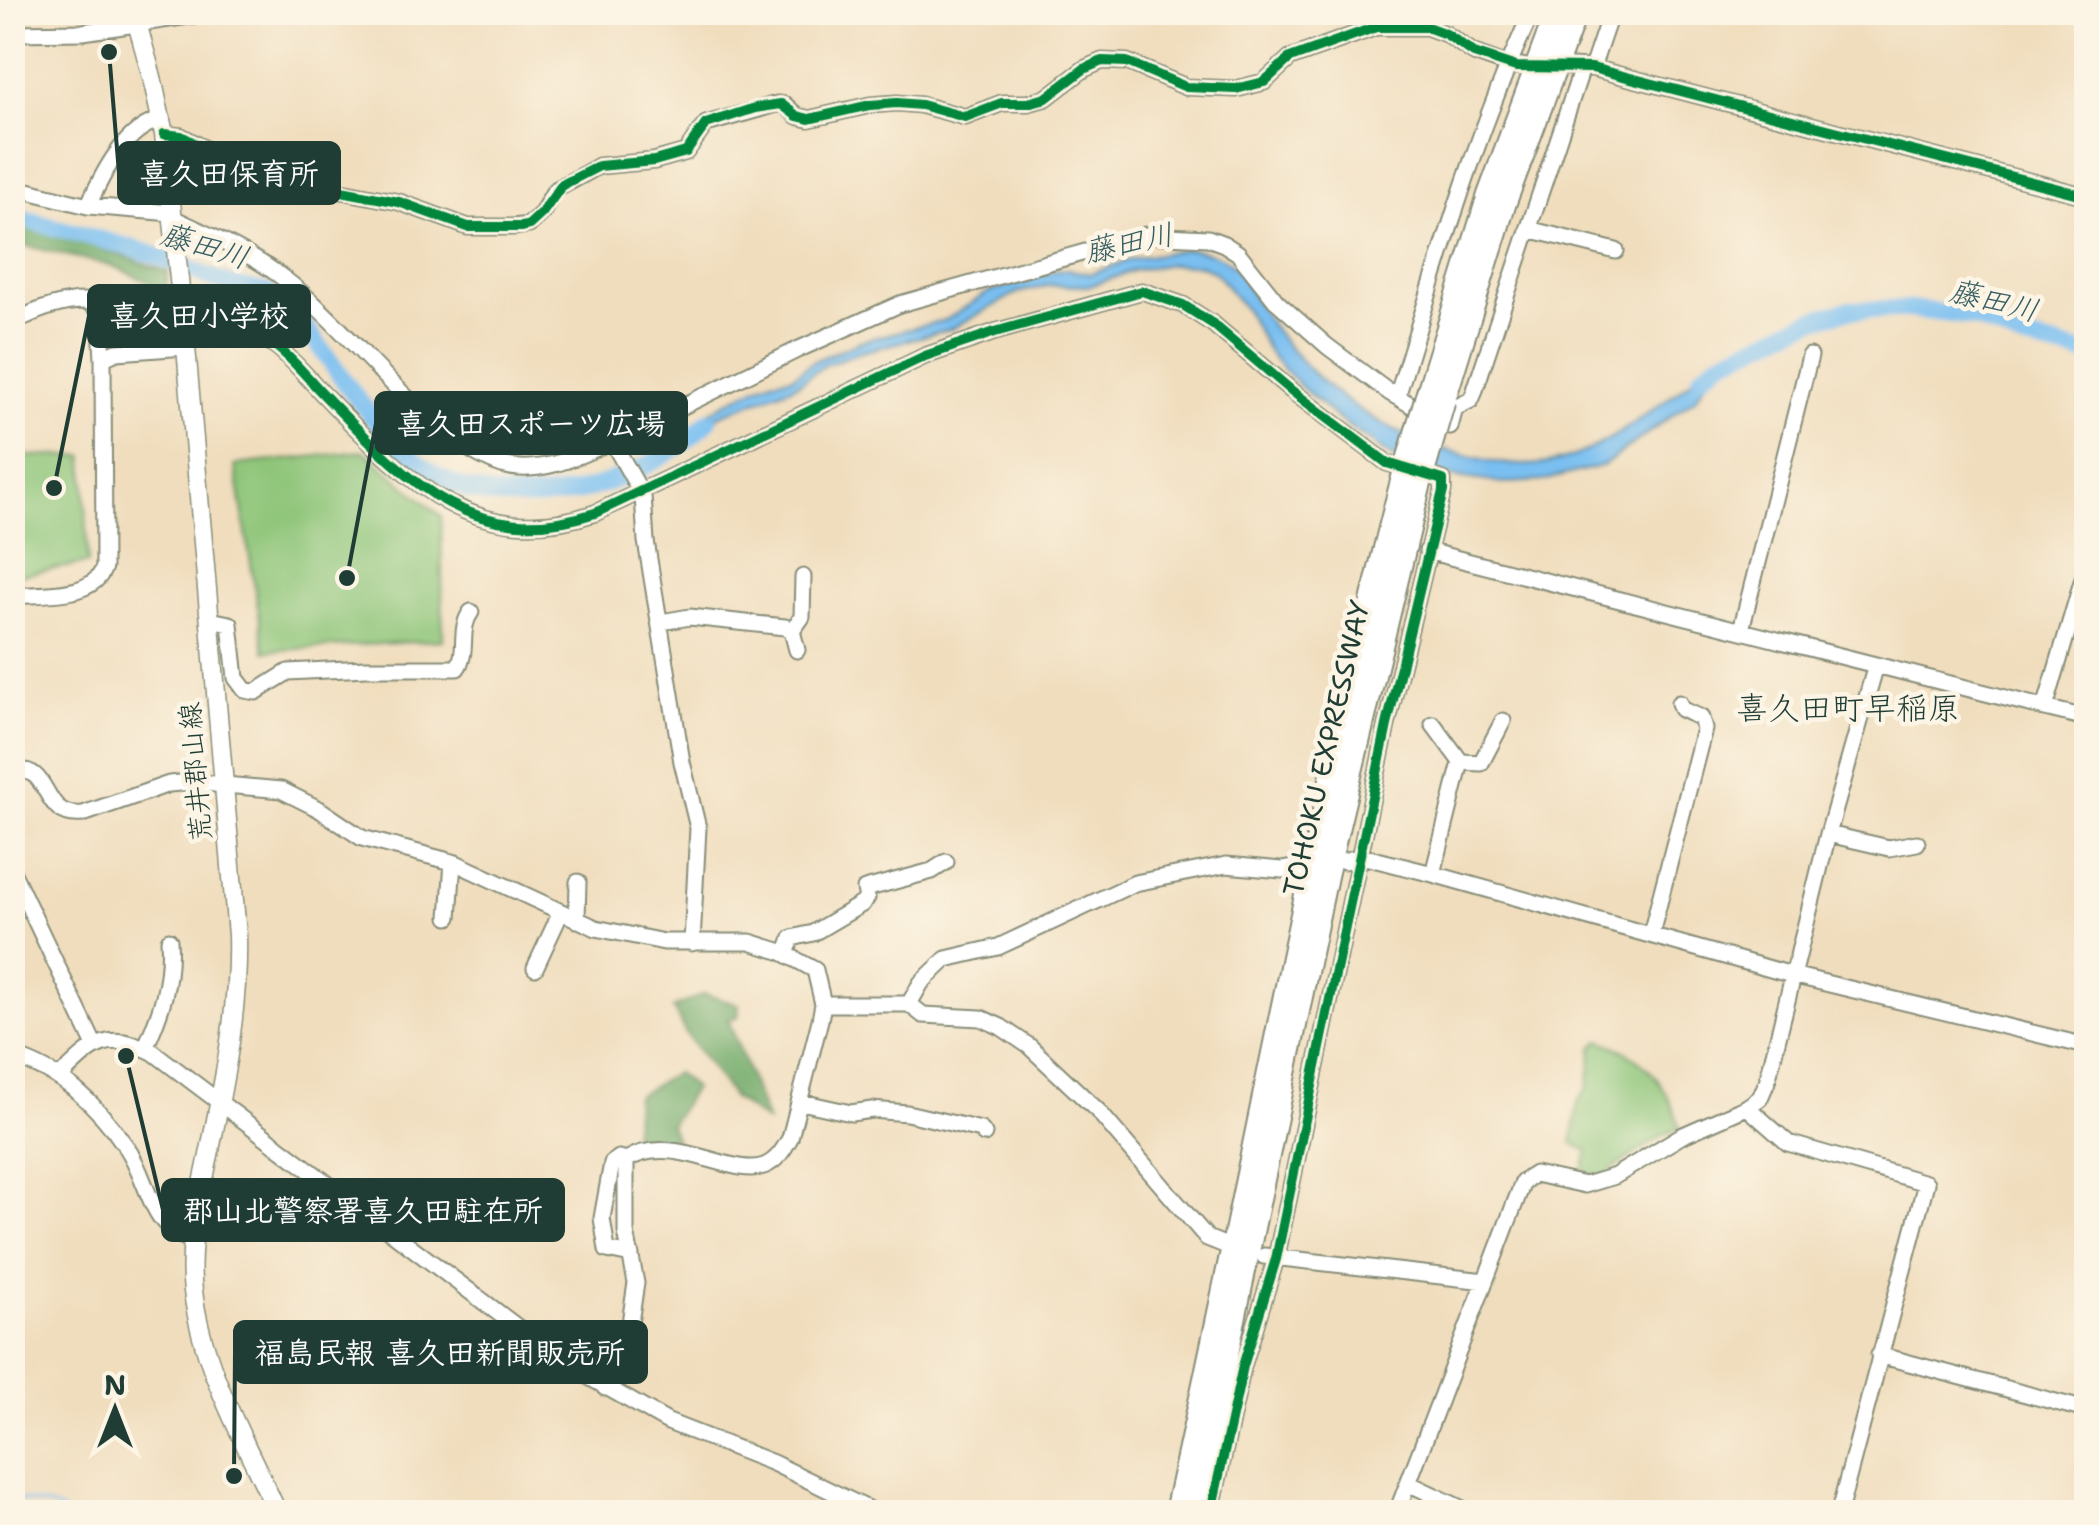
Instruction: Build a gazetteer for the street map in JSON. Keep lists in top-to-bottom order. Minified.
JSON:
{"streets":{"highway":["TOHOKU EXPRESSWAY"],"main road":["荒井郡山線"]},"districts":["喜久田町早稲原"],"water":["藤田川"],"places":["喜久田保育所","喜久田小学校","喜久田スポーツ広場","郡山北警察署喜久田駐在所","福島民報 喜久田新聞販売所"],"north":"top"}
